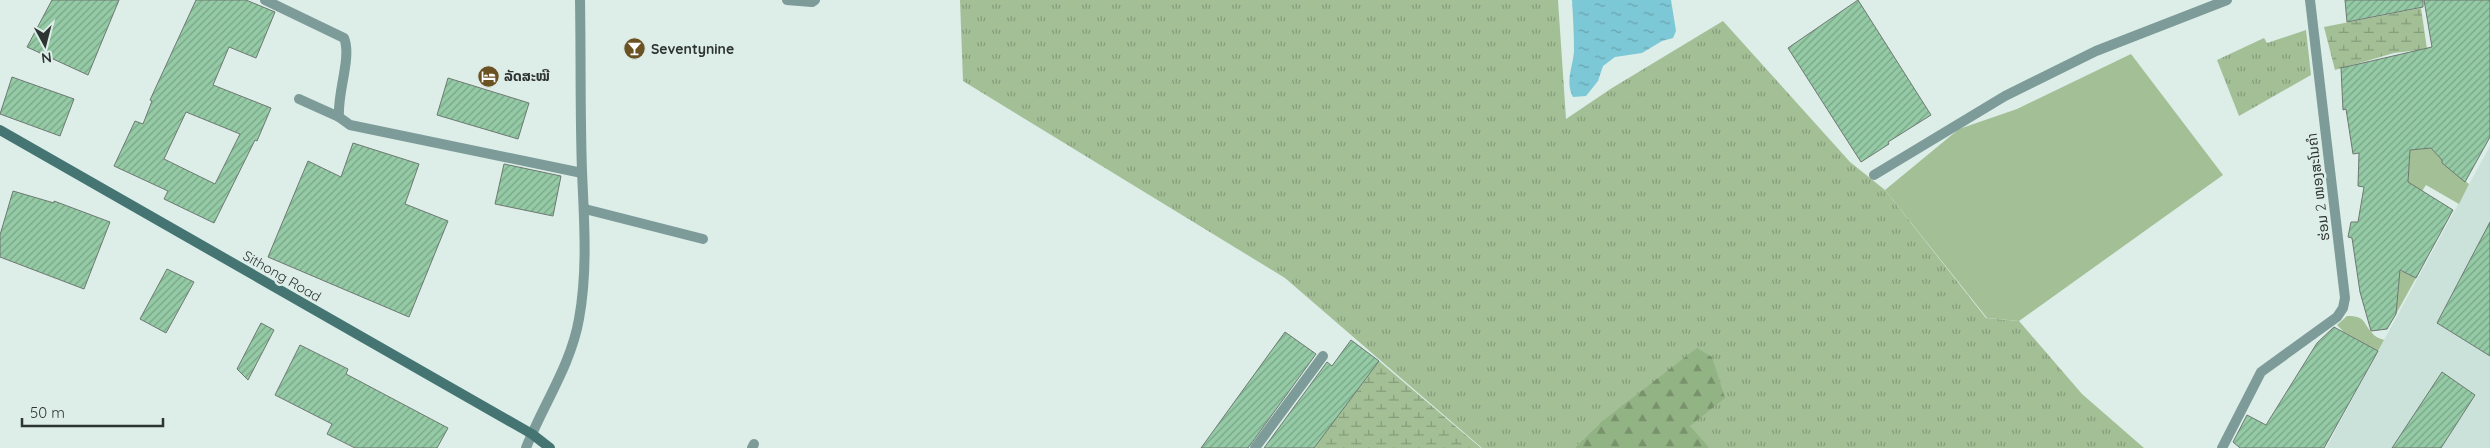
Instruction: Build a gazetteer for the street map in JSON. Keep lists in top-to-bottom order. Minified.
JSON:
{"streets":{"main road":["Sithong Road"],"street":["ຮ່ອມ 2 ໜອງສະໂນຄໍາ"]},"places":{"bar":["Seventynine"],"hotel":["ລັດສະໝີ"]},"scale_bar":"50 m","north":"bottom"}
